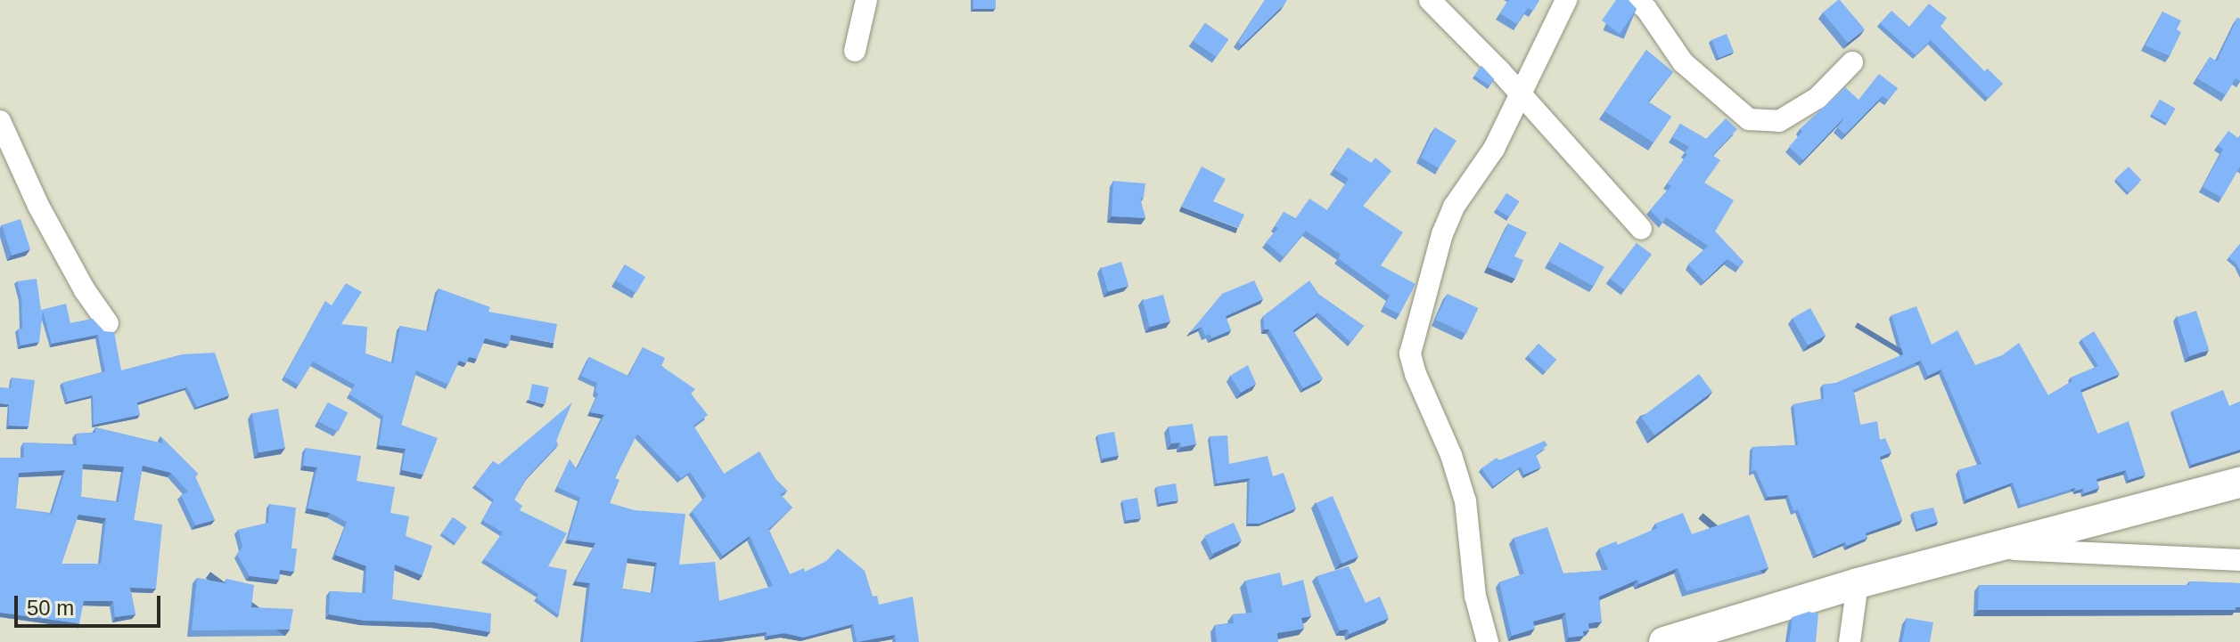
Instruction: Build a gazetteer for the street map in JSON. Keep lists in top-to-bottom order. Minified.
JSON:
{"scale_bar":"50 m"}
